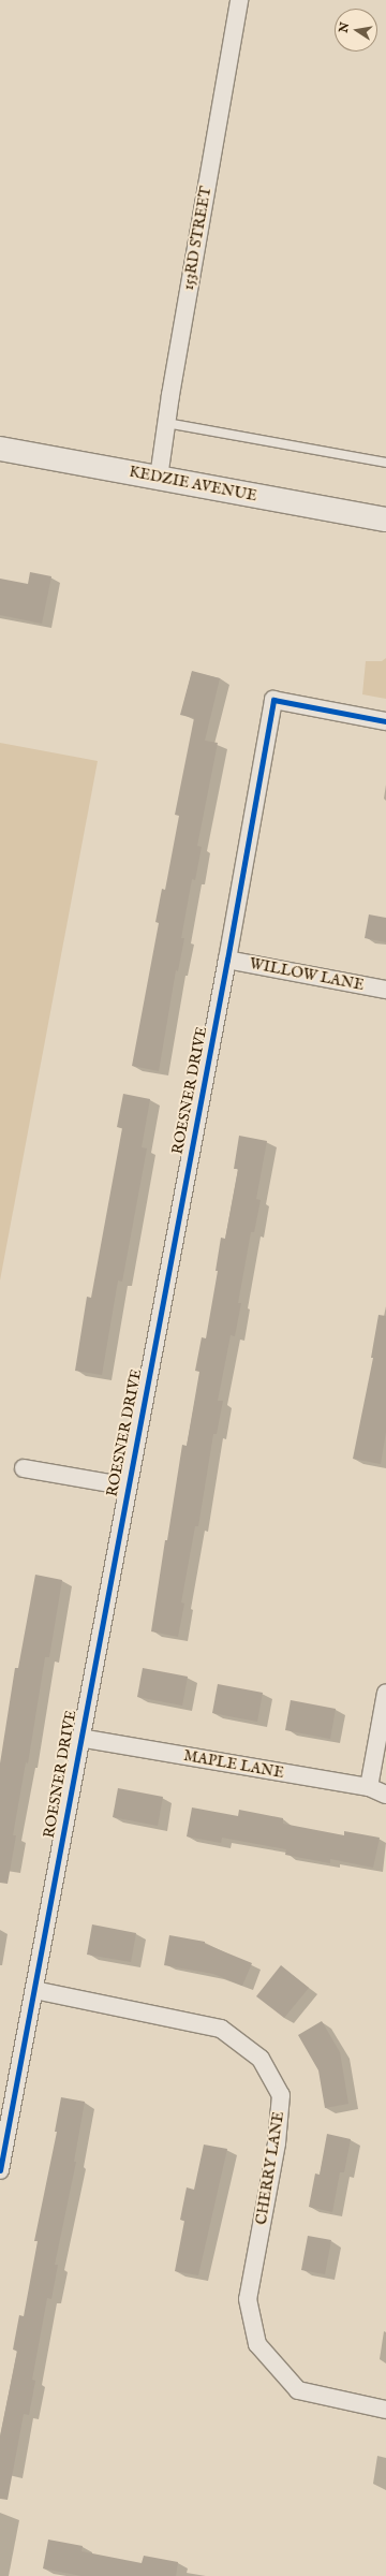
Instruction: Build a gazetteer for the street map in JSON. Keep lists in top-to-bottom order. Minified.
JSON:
{"streets":{"main road":["KEDZIE AVENUE"],"street":["153RD STREET","WILLOW LANE","ROESNER DRIVE","MAPLE LANE","CHERRY LANE"]},"crossings":[["153RD STREET","KEDZIE AVENUE"],["WILLOW LANE","ROESNER DRIVE"],["ROESNER DRIVE","MAPLE LANE"],["ROESNER DRIVE","CHERRY LANE"]],"north":"left"}
